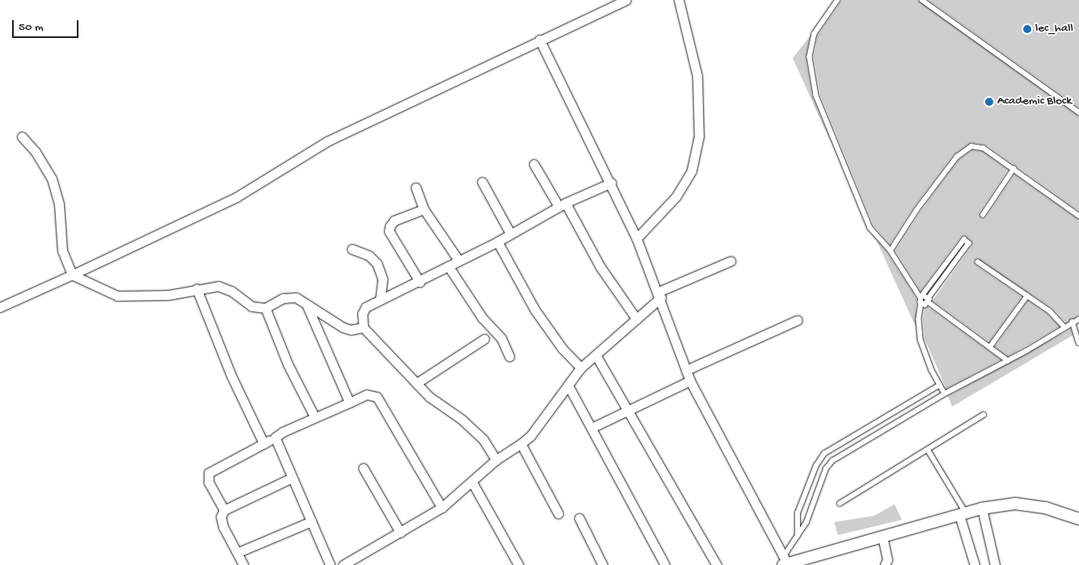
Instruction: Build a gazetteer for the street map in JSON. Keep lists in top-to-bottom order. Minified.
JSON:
{"places":["lec_hall","Academic Block"],"scale_bar":"50 m"}
